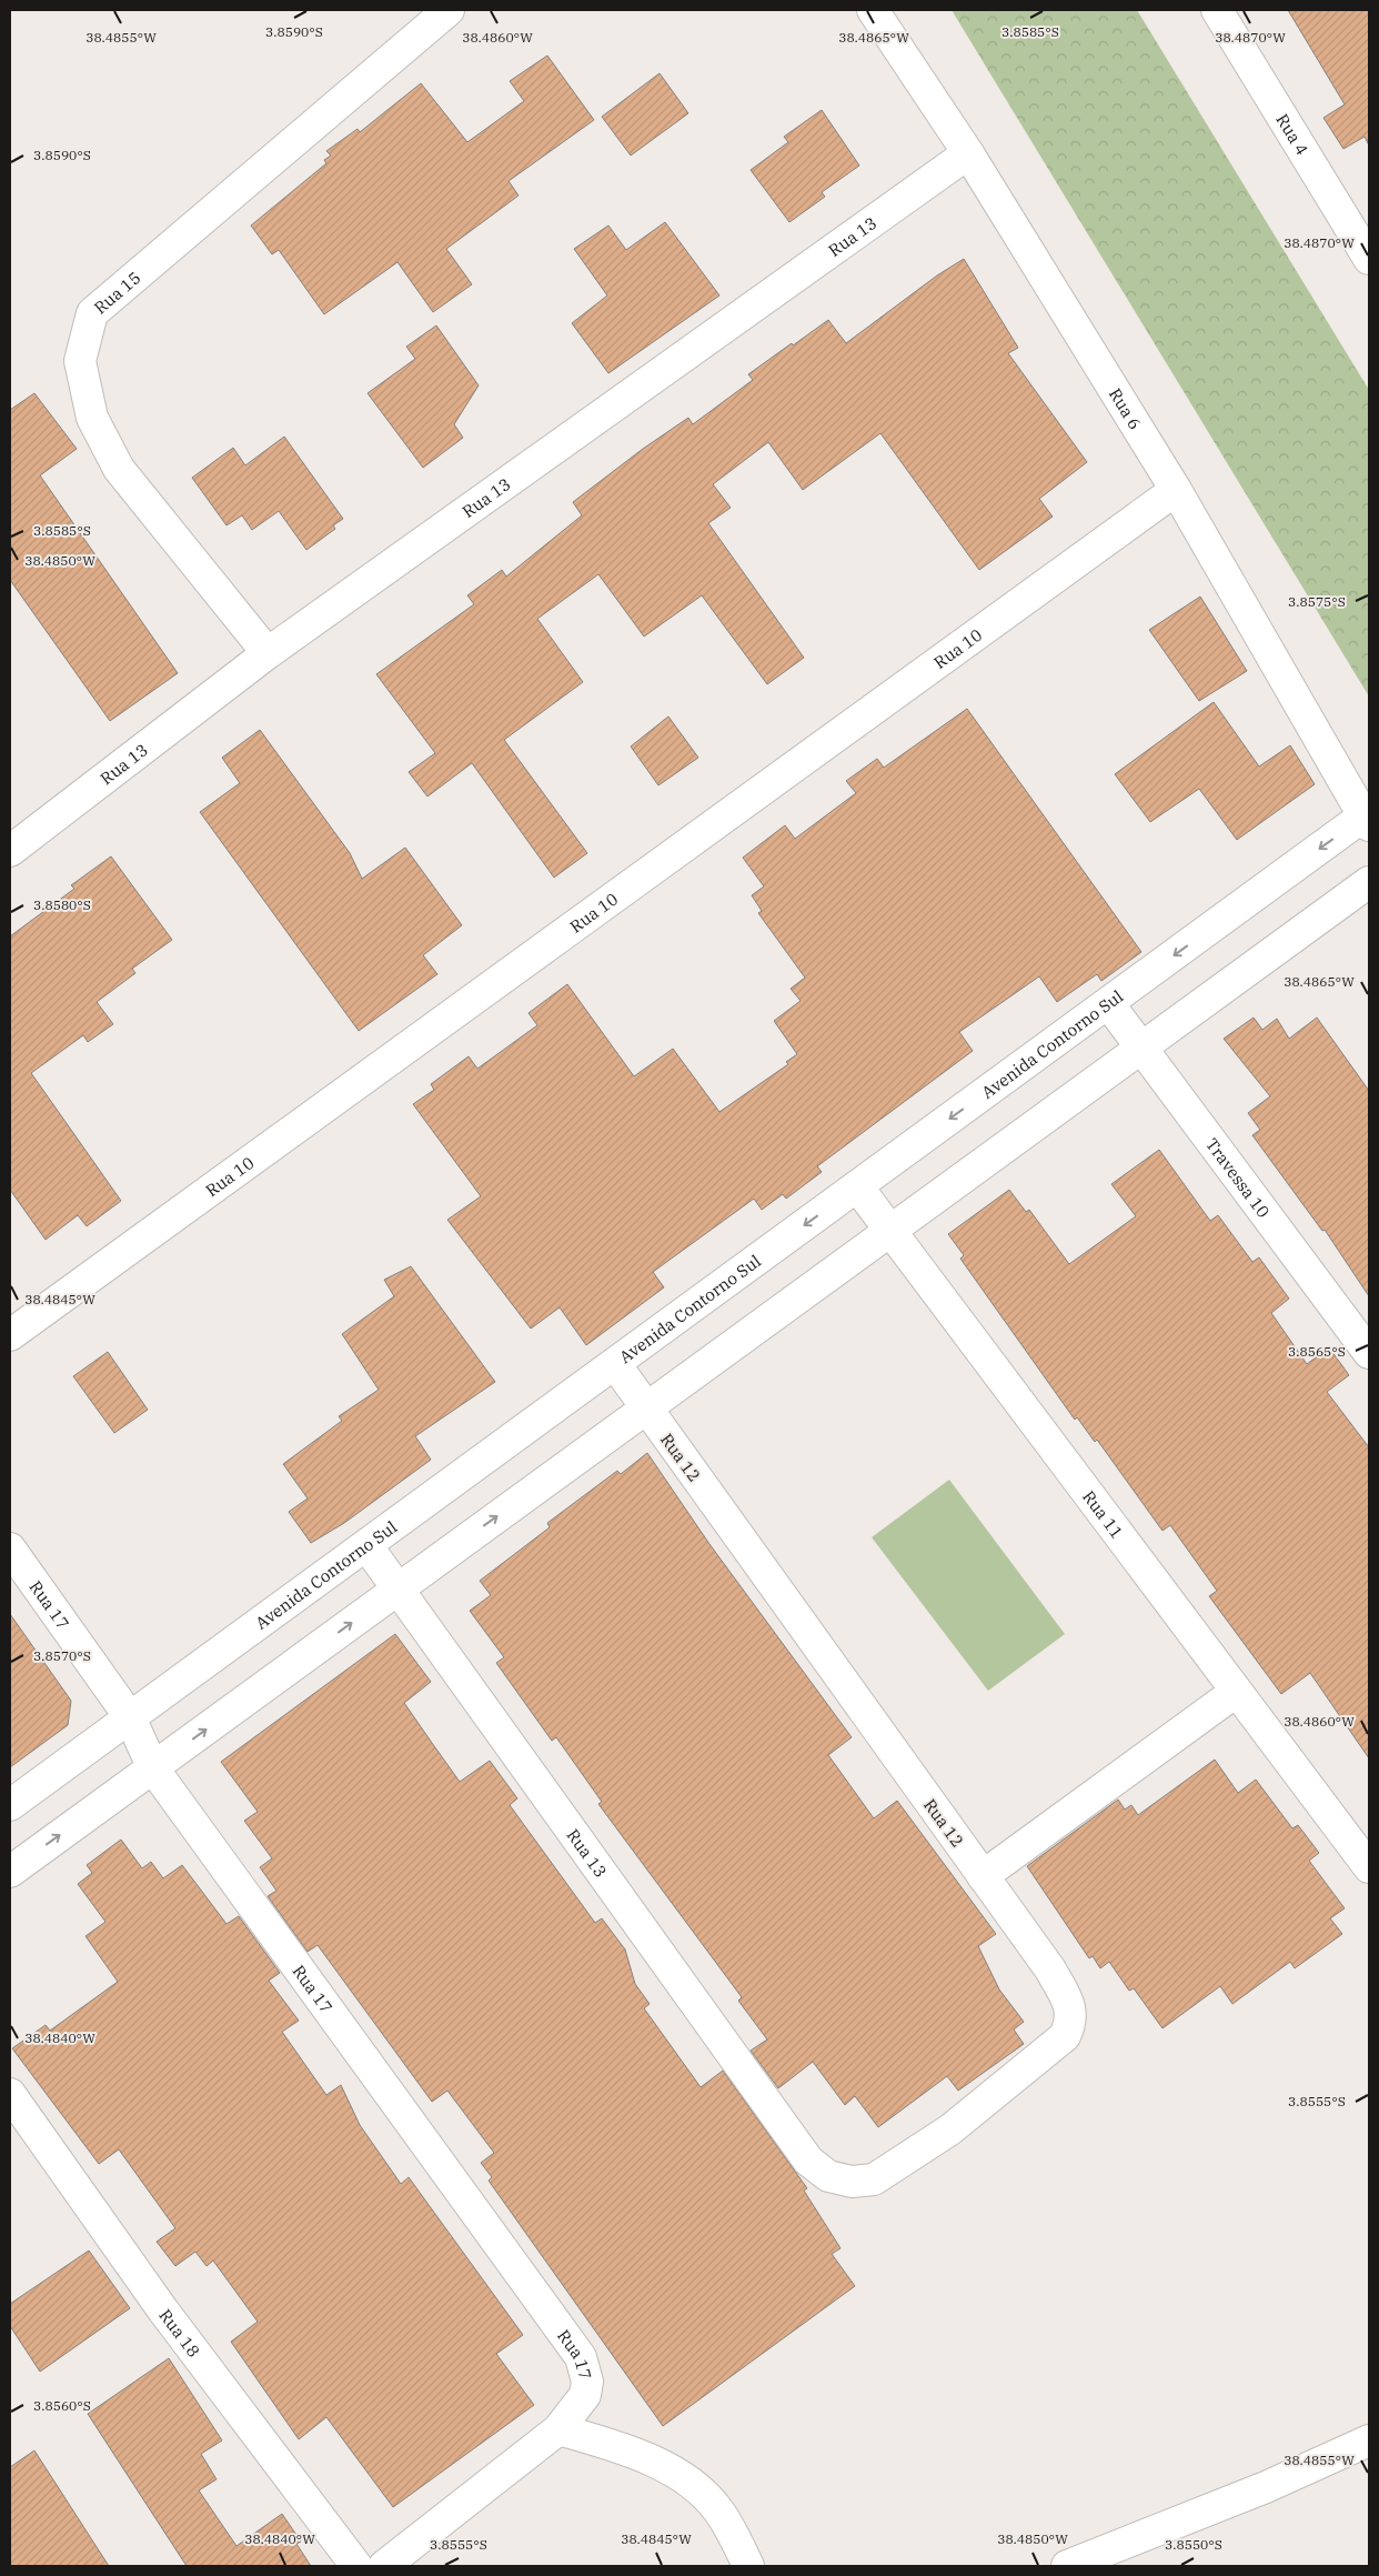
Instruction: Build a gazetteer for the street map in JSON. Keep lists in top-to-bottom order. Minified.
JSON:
{"streets":{"street":["Rua 4","Rua 13","Rua 15","Rua 6","Rua 10","Avenida Contorno Sul","Travessa 10","Rua 12","Rua 11","Rua 17","Rua 18"]},"crossings":[["Rua 13","Rua 15"],["Rua 13","Rua 6"],["Rua 13","Avenida Contorno Sul"],["Rua 13","Rua 12"],["Rua 6","Rua 10"],["Rua 6","Avenida Contorno Sul"],["Avenida Contorno Sul","Travessa 10"],["Avenida Contorno Sul","Rua 12"],["Avenida Contorno Sul","Rua 11"],["Avenida Contorno Sul","Rua 17"]],"coordinates":["3.8590°S","3.8585°S","38.4855°W","38.4860°W","38.4865°W","38.4870°W","38.4850°W","3.8575°S","3.8580°S","38.4845°W","3.8565°S","3.8570°S","38.4840°W","3.8555°S","3.8560°S","3.8550°S"]}
